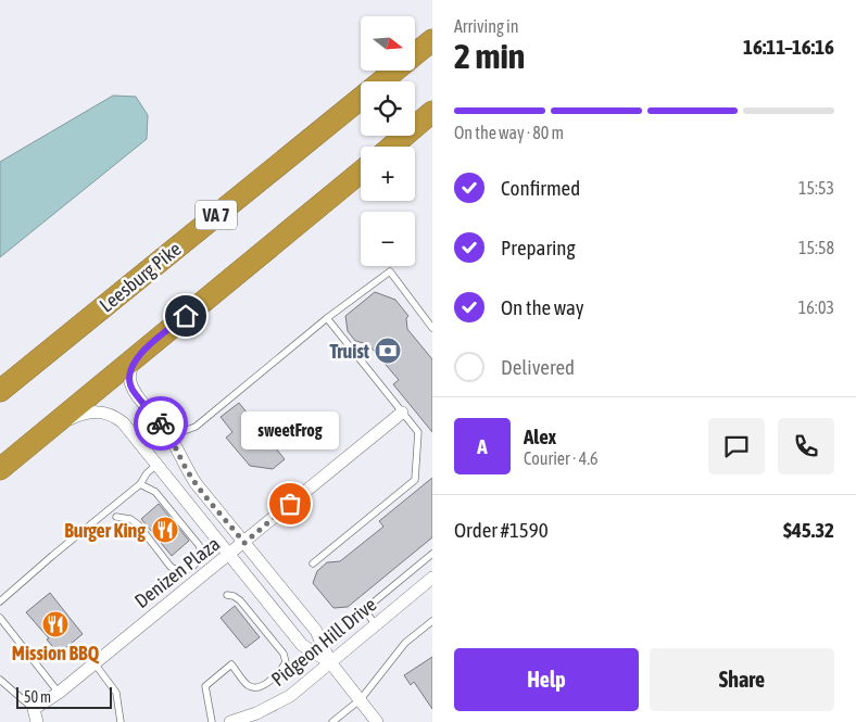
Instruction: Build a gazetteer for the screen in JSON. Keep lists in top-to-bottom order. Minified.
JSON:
{"streets":{"highway":["VA 7","Leesburg Pike"],"street":["Denizen Plaza","Pidgeon Hill Drive"]},"places":{"bank":["Truist"],"other":["sweetFrog"],"restaurant":["Burger King","Mission BBQ"]},"scale_bar":"50 m","north":"right","page":{"heading":["2 min","Arriving in","16:11–16:16"],"panel":["Alex","Courier · 4.6","Order #1590","$45.32"],"map_buttons":["+","−"],"bar":"On the way · 80 m","list":[["Confirmed","15:53"],["Preparing","15:58"],["On the way","16:03"],"Delivered"],"bubble":"sweetFrog","round":"A","buttons":["Help","Share"],"scale":"50 m"}}
